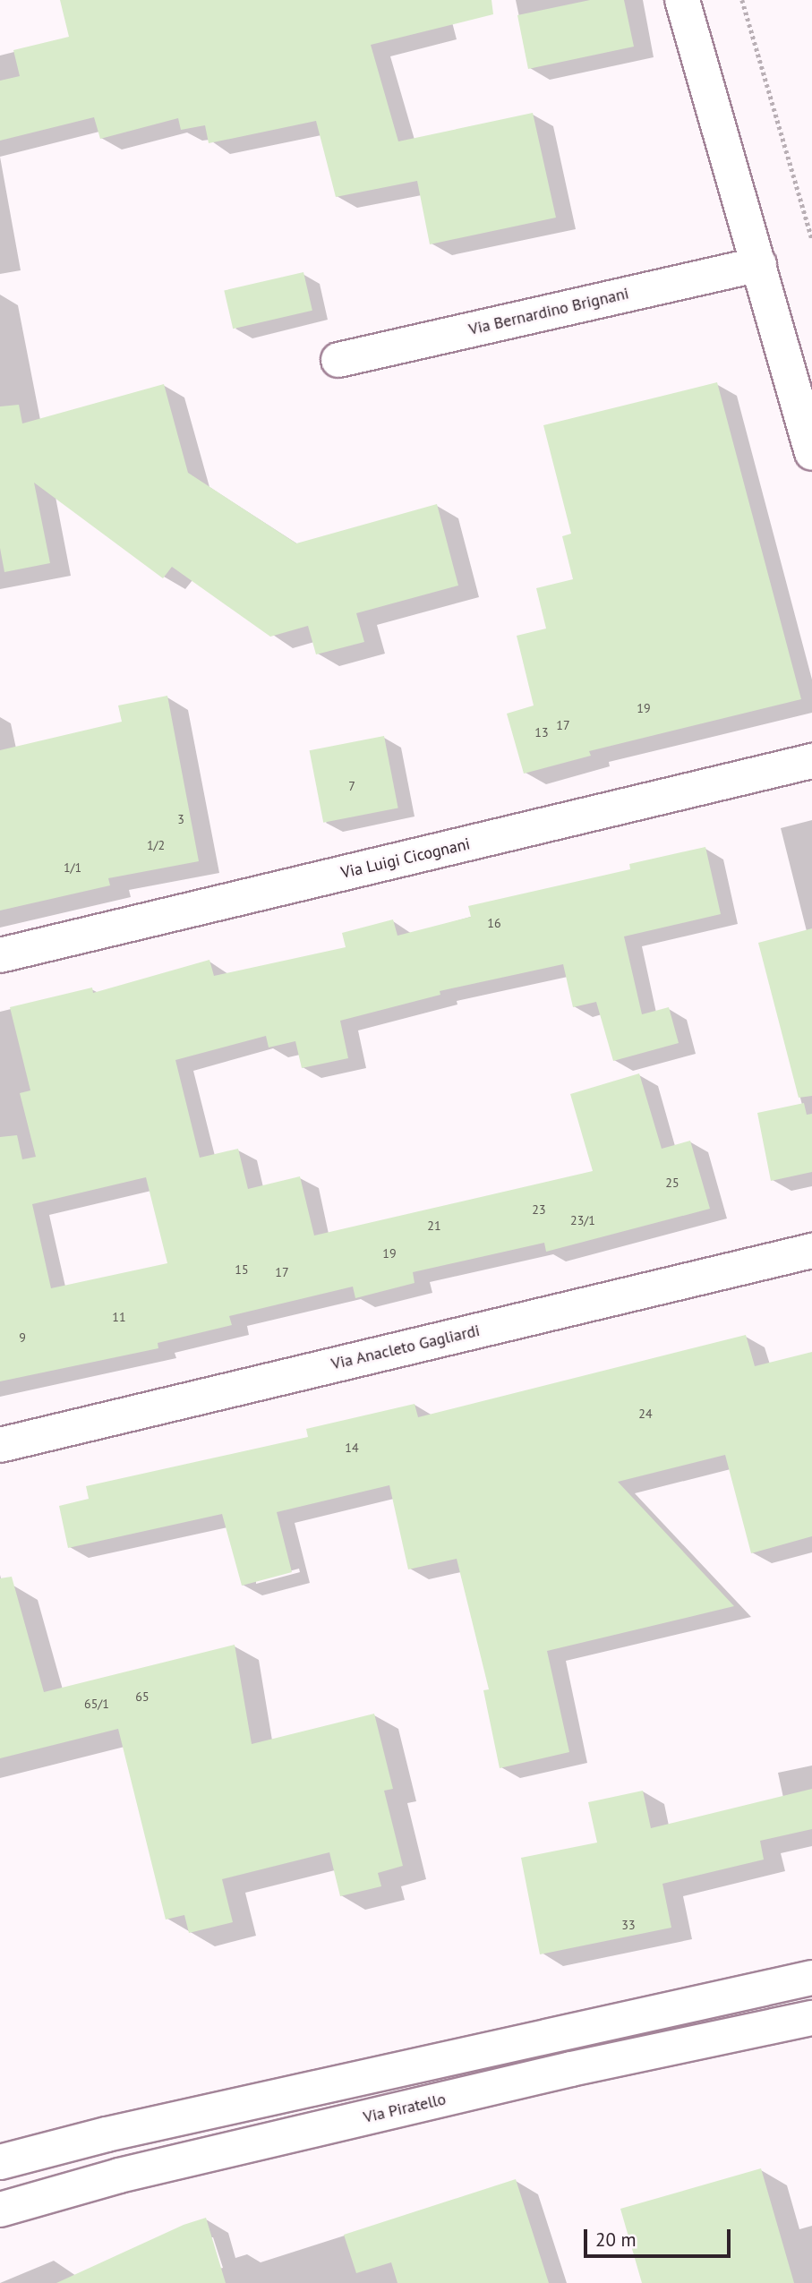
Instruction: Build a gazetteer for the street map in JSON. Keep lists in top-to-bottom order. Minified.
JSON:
{"streets":{"street":["Via Bernardino Brignani","Via Luigi Cicognani","Via Anacleto Gagliardi","Via Piratello"]},"house_numbers":["19","17","13","7","3","1/2","1/1","16","25","23","23/1","21","19","15","17","11","9","24","14","65","65/1","33"],"scale_bar":"20 m"}
